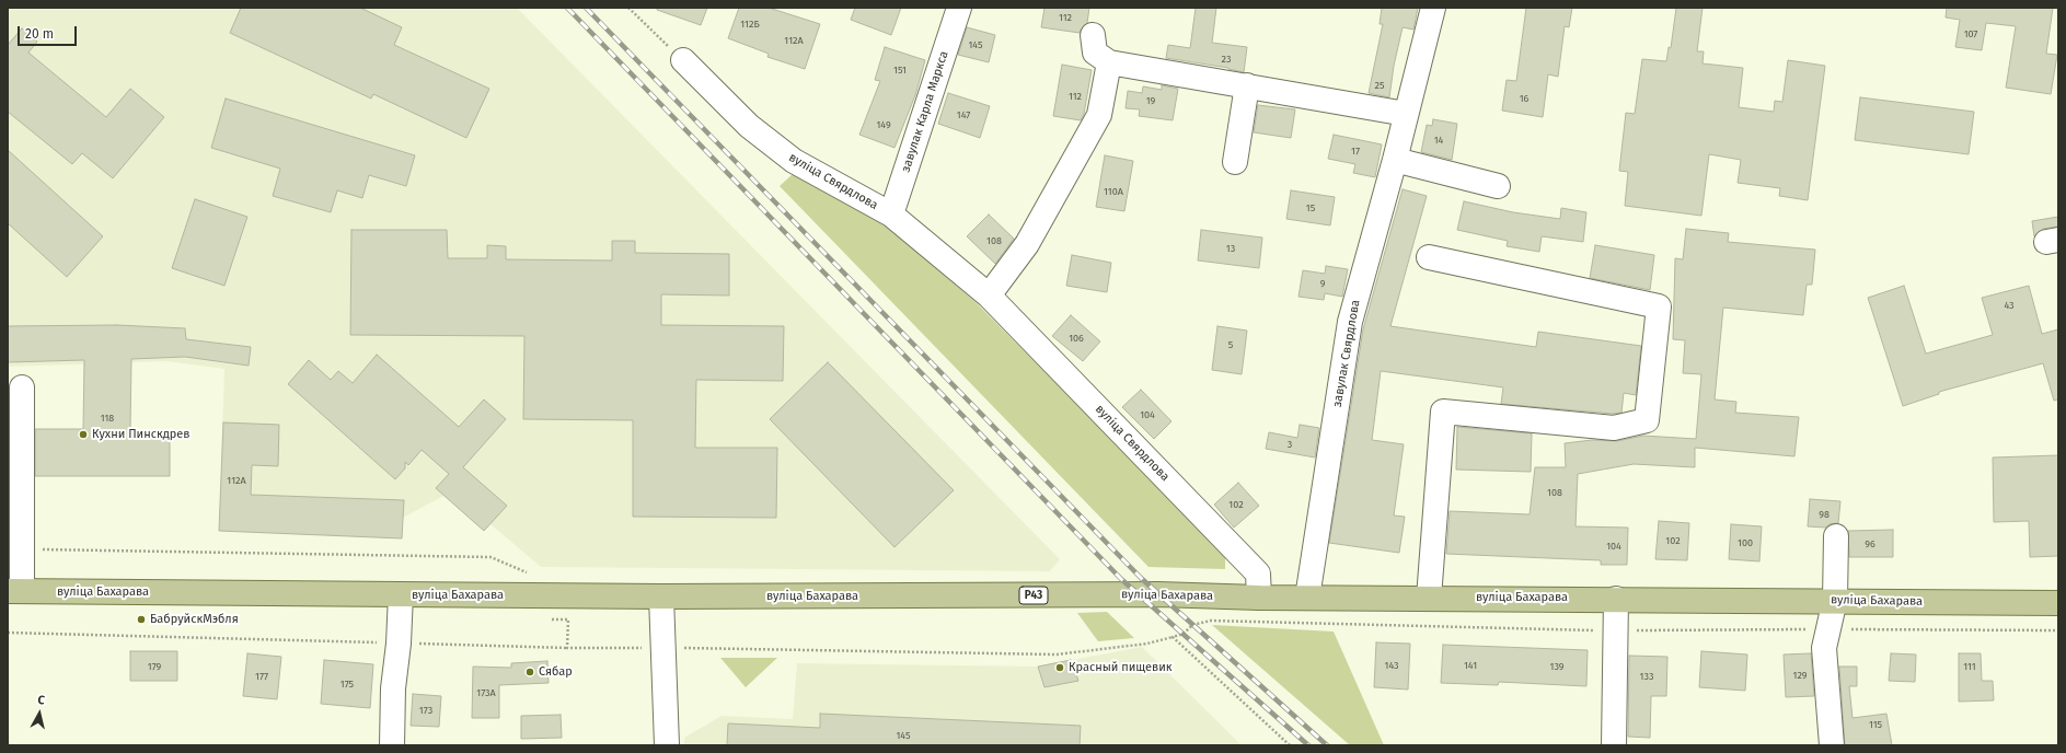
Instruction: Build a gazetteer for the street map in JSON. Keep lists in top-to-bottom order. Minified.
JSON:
{"streets":{"main road":["вуліца Бахарава","Р43"],"street":["завулак Карла Маркса","вуліца Свярдлова","завулак Свярдлова"]},"crossings":[["завулак Карла Маркса","вуліца Свярдлова"],["вуліца Свярдлова","вуліца Бахарава"],["завулак Свярдлова","вуліца Бахарава"]],"places":["Кухни Пинскдрев","БабруйскМэбля","Красный пищевик","Сябар"],"house_numbers":["112","112Б","107","112А","145","23","151","25","112","16","19","147","149","14","17","110А","15","108","13","9","43","106","5","104","118","3","112А","108","102","98","102","100","96","104","143","141","179","139","111","129","177","133","175","173А","173","115","145"],"scale_bar":"20 m","north":"top"}
